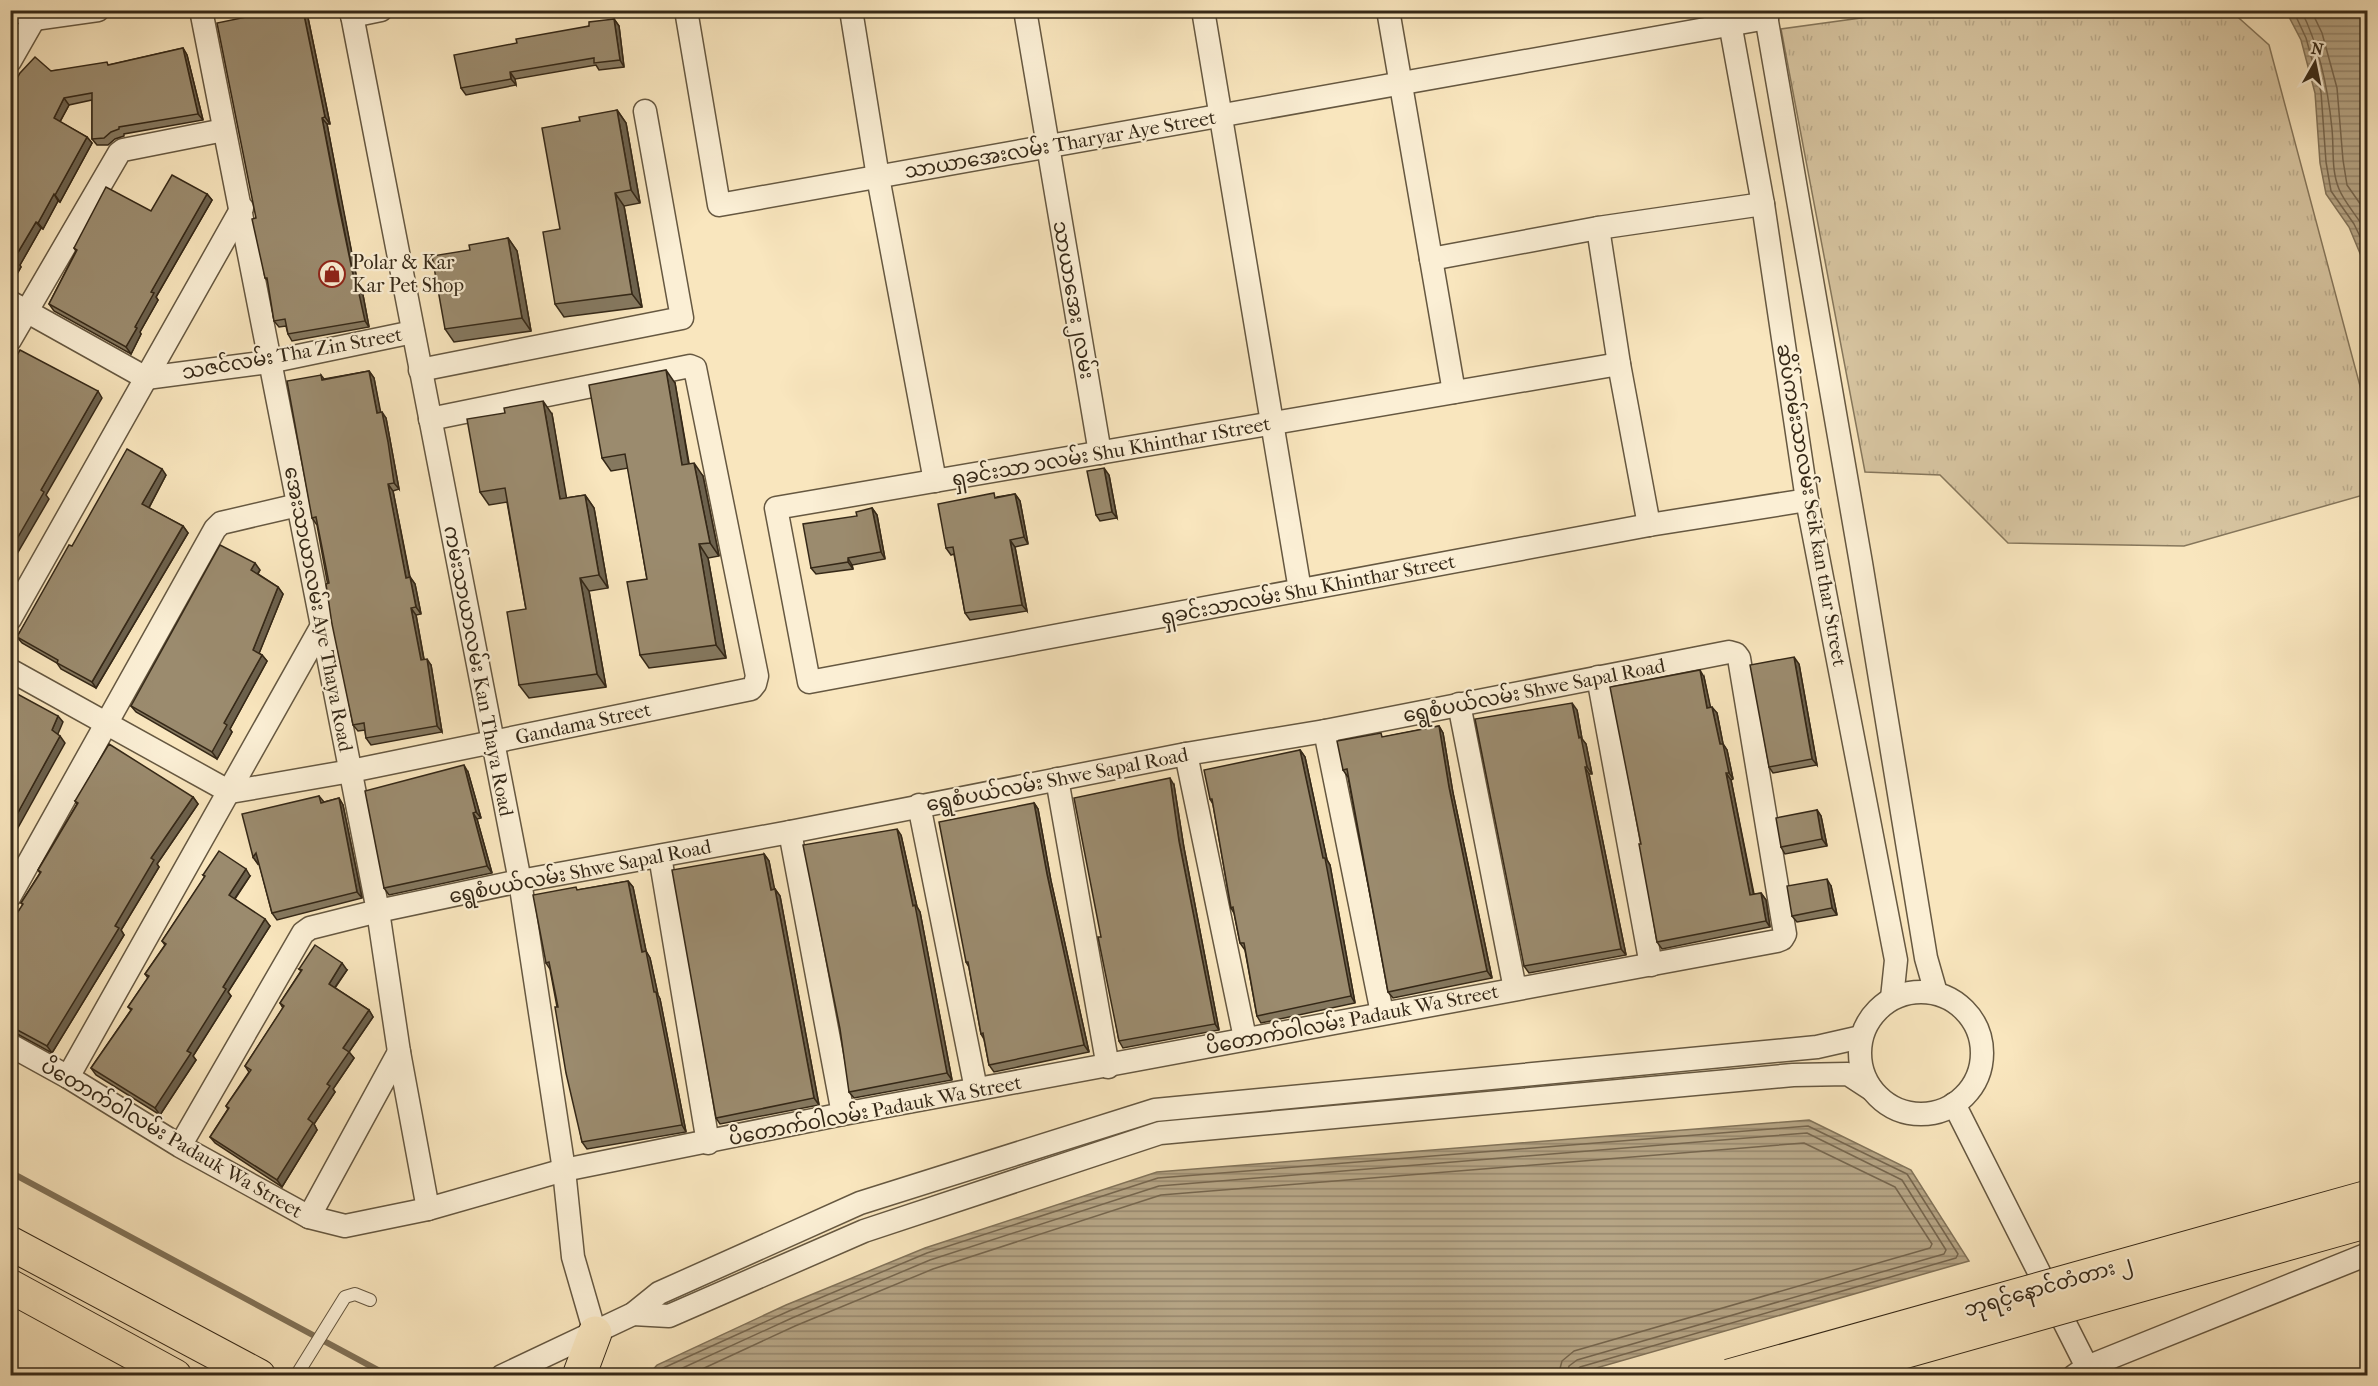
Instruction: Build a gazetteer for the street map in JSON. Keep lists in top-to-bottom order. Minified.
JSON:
{"streets":{"main road":["ဘုရင့်နောင်တံတား ၂"],"street":["သာယာအေးလမ်း Tharyar Aye Street","သာယာအေး၂လမ်း","သဇင်လမ်း Tha Zin Street","ရှခင်းသာ ၁လမ်း Shu Khinthar 1Street","ဆိပ်ကမ်းသာလမ်း Seik kan thar Street","ရှခင်းသာလမ်း Shu Khinthar Street","အေးသာယာလမ်း Aye Thaya Road","ကမ်းသာယာလမ်း Kan Thaya Road","ရွေစံပယ်လမ်း Shwe Sapal Road","Gandama Street","ပိတောက်ဝါလမ်း Padauk Wa Street"]},"crossings":[["သာယာအေးလမ်း Tharyar Aye Street","သာယာအေး၂လမ်း"],["သာယာအေး၂လမ်း","ရှခင်းသာ ၁လမ်း Shu Khinthar 1Street"],["သဇင်လမ်း Tha Zin Street","အေးသာယာလမ်း Aye Thaya Road"],["သဇင်လမ်း Tha Zin Street","ကမ်းသာယာလမ်း Kan Thaya Road"],["ရှခင်းသာ ၁လမ်း Shu Khinthar 1Street","ရှခင်းသာလမ်း Shu Khinthar Street"],["ဆိပ်ကမ်းသာလမ်း Seik kan thar Street","ရှခင်းသာလမ်း Shu Khinthar Street"],["အေးသာယာလမ်း Aye Thaya Road","ရွေစံပယ်လမ်း Shwe Sapal Road"],["အေးသာယာလမ်း Aye Thaya Road","Gandama Street"],["အေးသာယာလမ်း Aye Thaya Road","ပိတောက်ဝါလမ်း Padauk Wa Street"],["ကမ်းသာယာလမ်း Kan Thaya Road","ရွေစံပယ်လမ်း Shwe Sapal Road"],["ကမ်းသာယာလမ်း Kan Thaya Road","Gandama Street"],["ကမ်းသာယာလမ်း Kan Thaya Road","ပိတောက်ဝါလမ်း Padauk Wa Street"],["ရွေစံပယ်လမ်း Shwe Sapal Road","ပိတောက်ဝါလမ်း Padauk Wa Street"]],"places":{"shop":["Polar & Kar Kar Pet Shop"]},"north":"top"}
